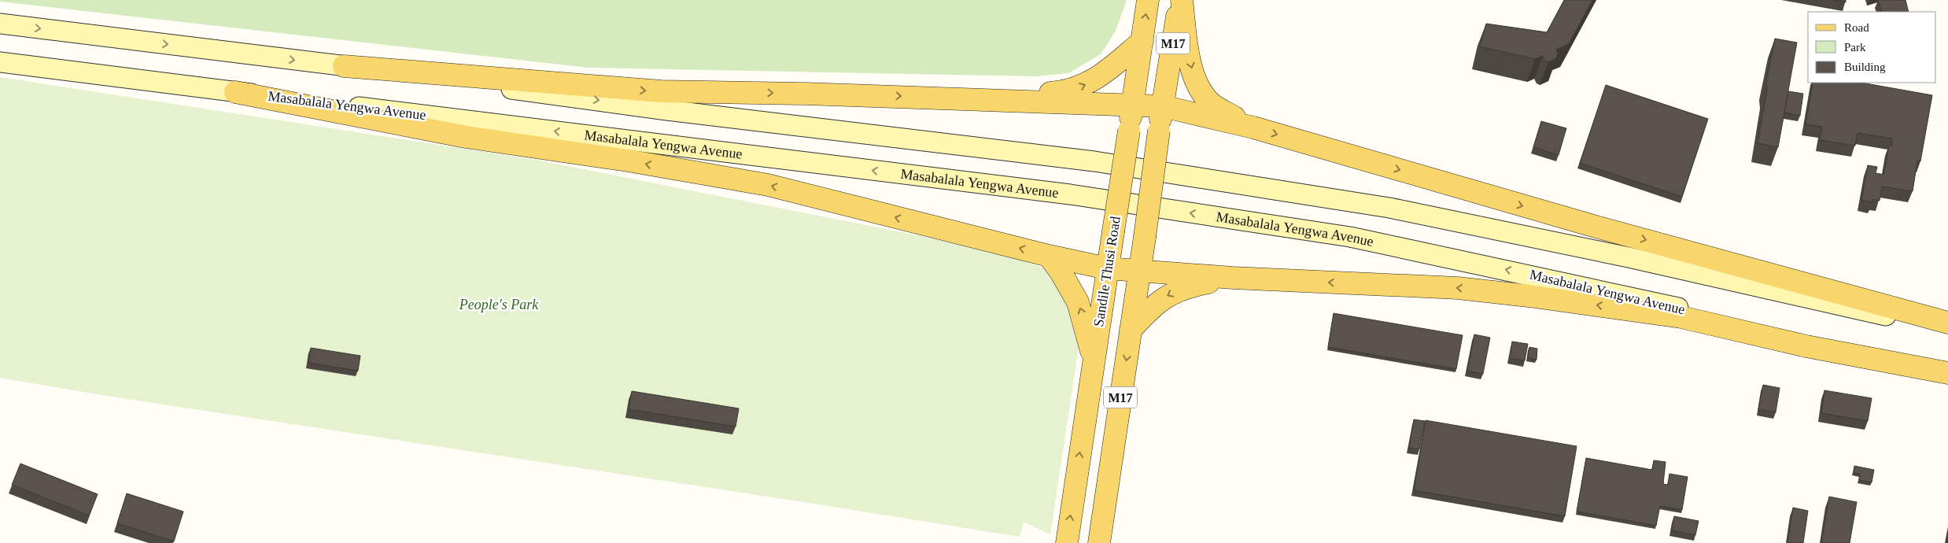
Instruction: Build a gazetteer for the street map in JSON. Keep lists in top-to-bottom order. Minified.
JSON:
{"streets":{"main road":["M17","Masabalala Yengwa Avenue","Sandile Thusi Road"]},"parks":["People's Park"],"legend":["Road","Park","Building"]}
